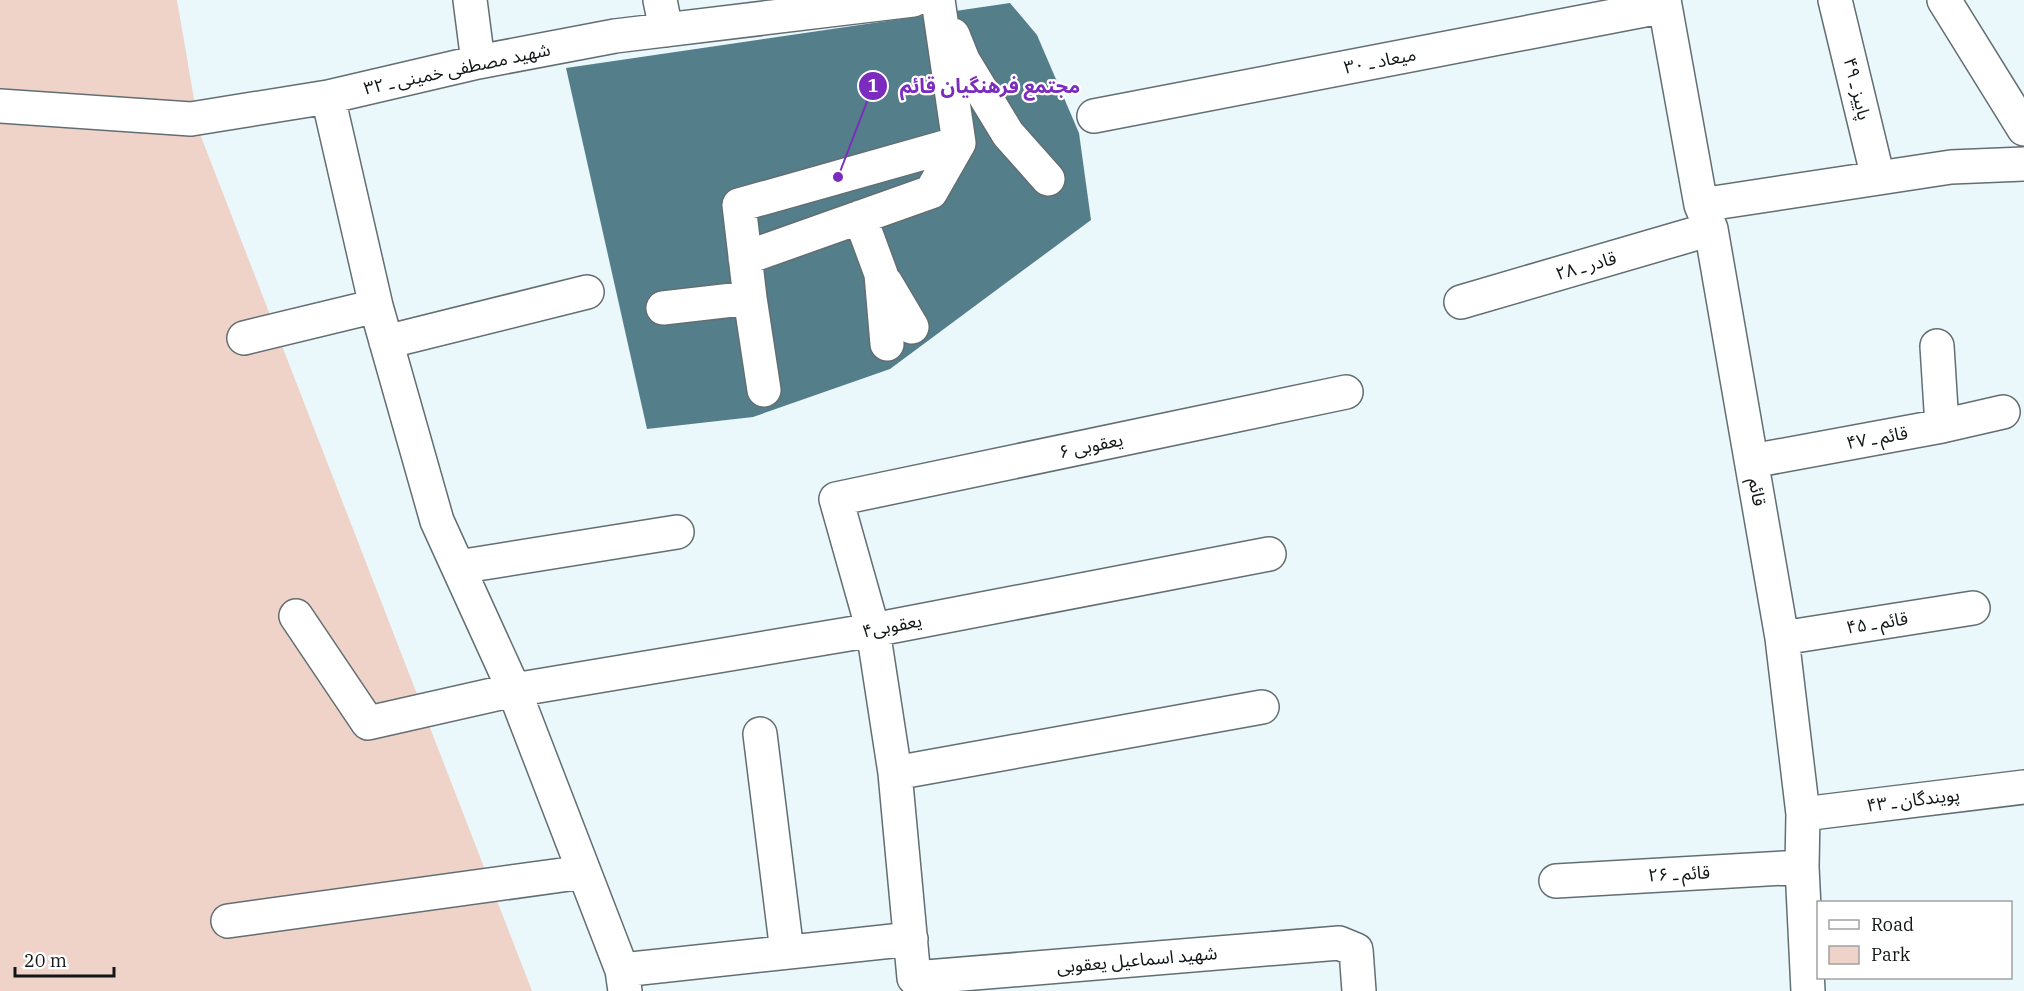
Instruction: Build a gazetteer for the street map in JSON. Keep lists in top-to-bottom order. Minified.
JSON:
{"streets":{"street":["میعاد ـ ۳۰","شهید مصطفی خمینی ـ ۳۲","پاییز ـ ۴۹","قادر ـ ۲۸","قائم ـ ۴۷","یعقوبی ۶","قائم","قائم ـ ۴۵","یعقوبی۴","پویندگان ـ ۴۳","قائم ـ ۲۶","شهید اسماعیل یعقوبی"]},"crossings":[["میعاد ـ ۳۰","قائم"],["قادر ـ ۲۸","قائم"],["قائم ـ ۴۷","قائم"],["یعقوبی ۶","یعقوبی۴"],["قائم","قائم ـ ۴۵"],["قائم","پویندگان ـ ۴۳"],["قائم","قائم ـ ۲۶"]],"places":["مجتمع فرهنگیان قائم"],"legend":["Road","Park"],"scale_bar":"20 m"}
